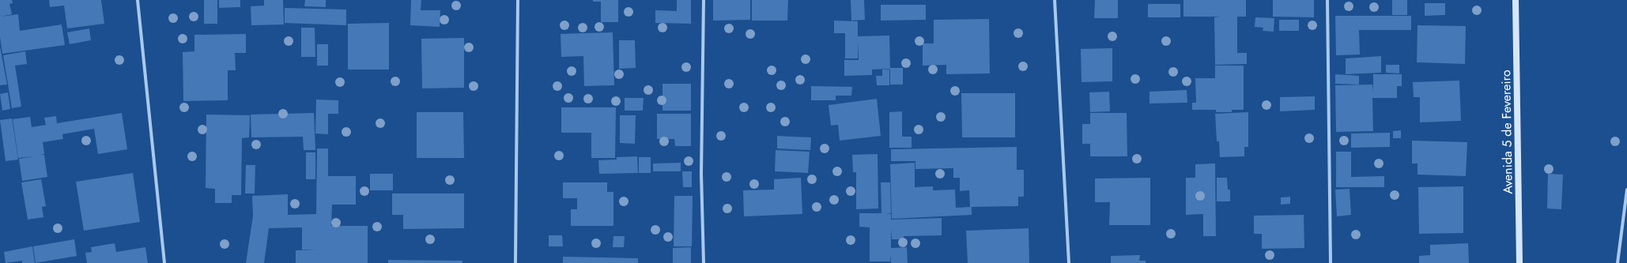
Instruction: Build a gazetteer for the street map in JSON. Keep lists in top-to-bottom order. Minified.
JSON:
{"streets":{"street":["Avenida 5 de Fevereiro"]}}
